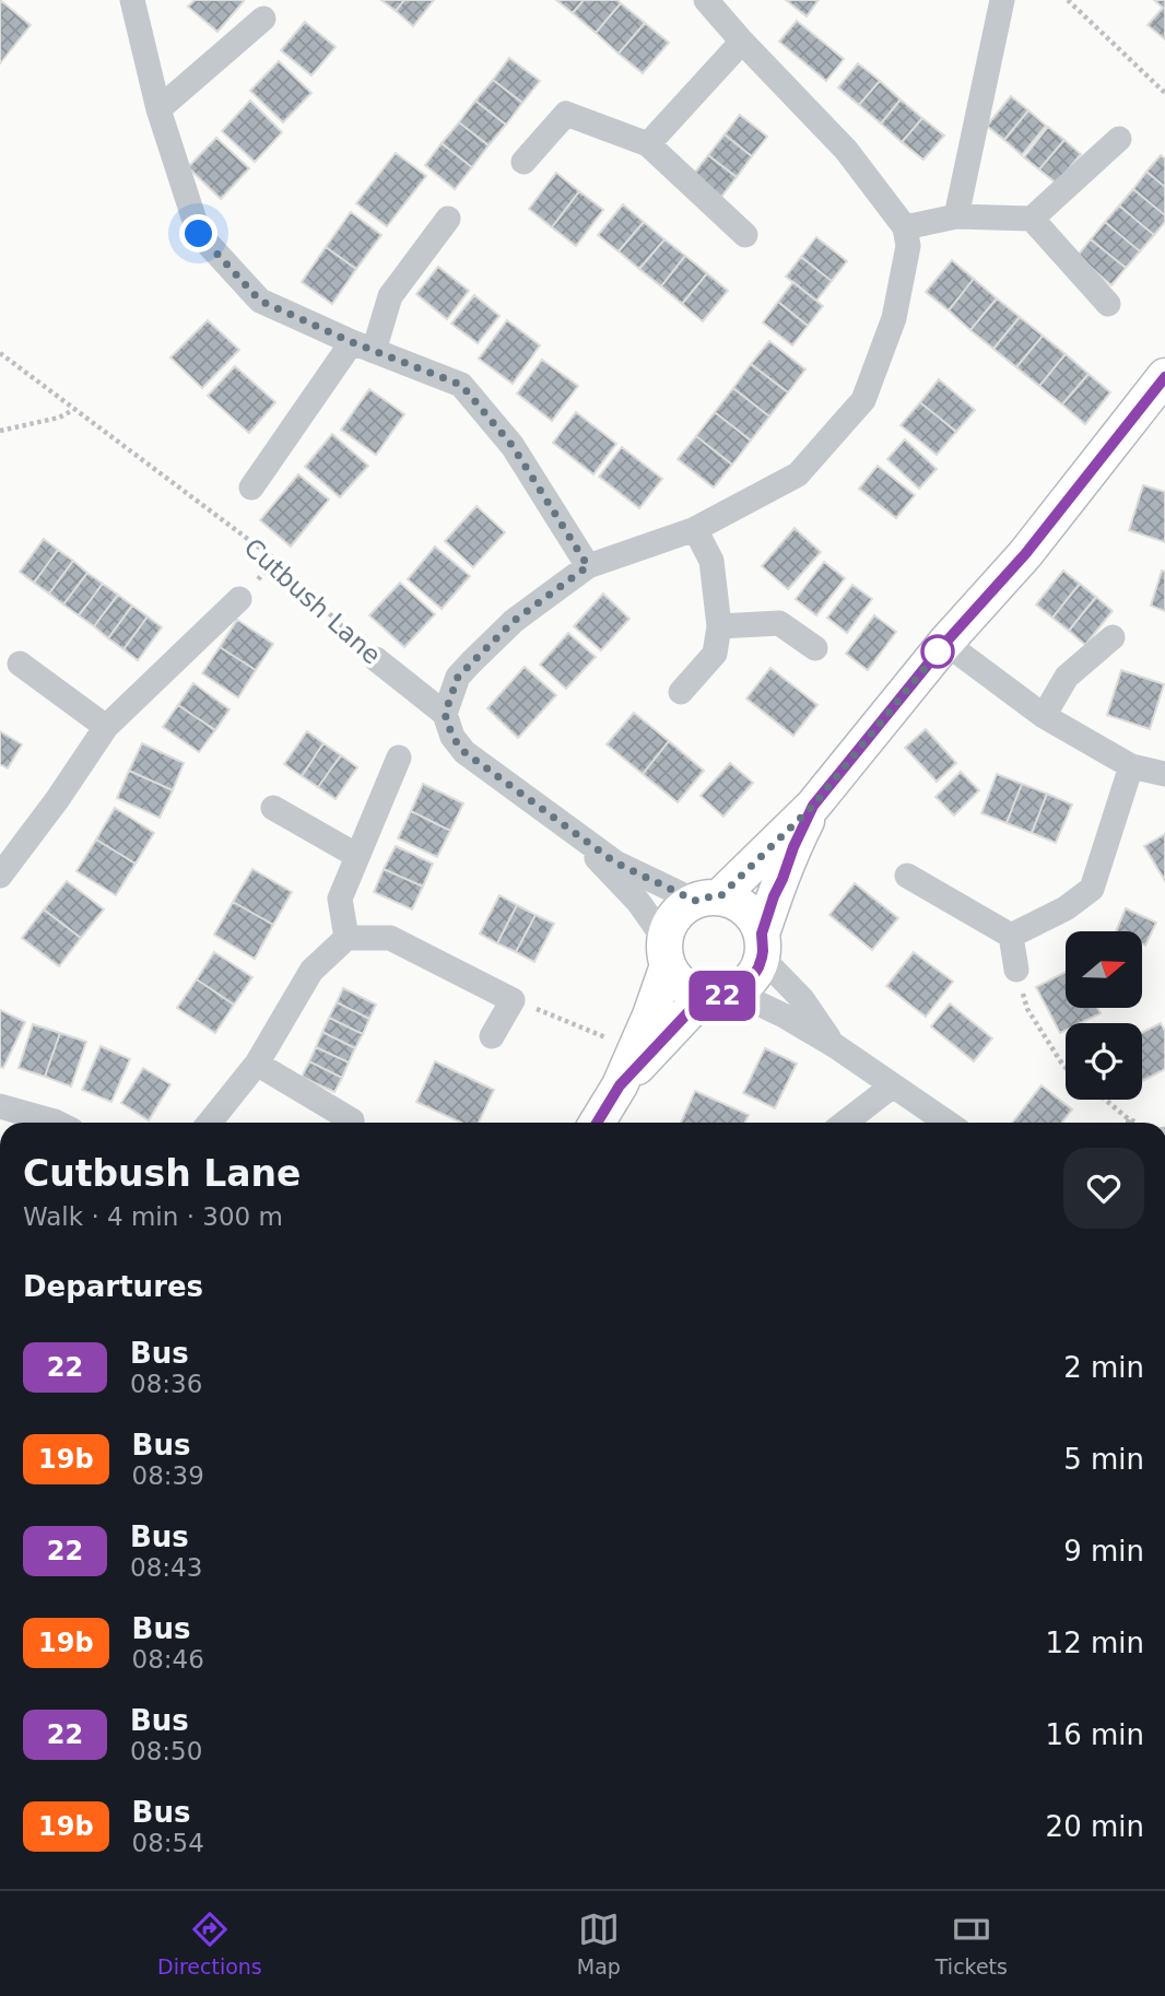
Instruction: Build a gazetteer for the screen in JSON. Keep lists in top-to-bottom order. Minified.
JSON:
{"streets":{"street":["Cutbush Lane"]},"lines":["bus line 22"],"north":"right","page":{"on_map":"22","heading":[["Cutbush Lane","Walk · 4 min · 300 m"],"Departures"],"list":[{"mark":"22","name":"Bus","note":"08:36","value":"2 min"},{"mark":"19b","name":"Bus","note":"08:39","value":"5 min"},{"mark":"22","name":"Bus","note":"08:43","value":"9 min"},{"mark":"19b","name":"Bus","note":"08:46","value":"12 min"},{"mark":"22","name":"Bus","note":"08:50","value":"16 min"},{"mark":"19b","name":"Bus","note":"08:54","value":"20 min"}],"tabs":["Directions","Map","Tickets"]}}
